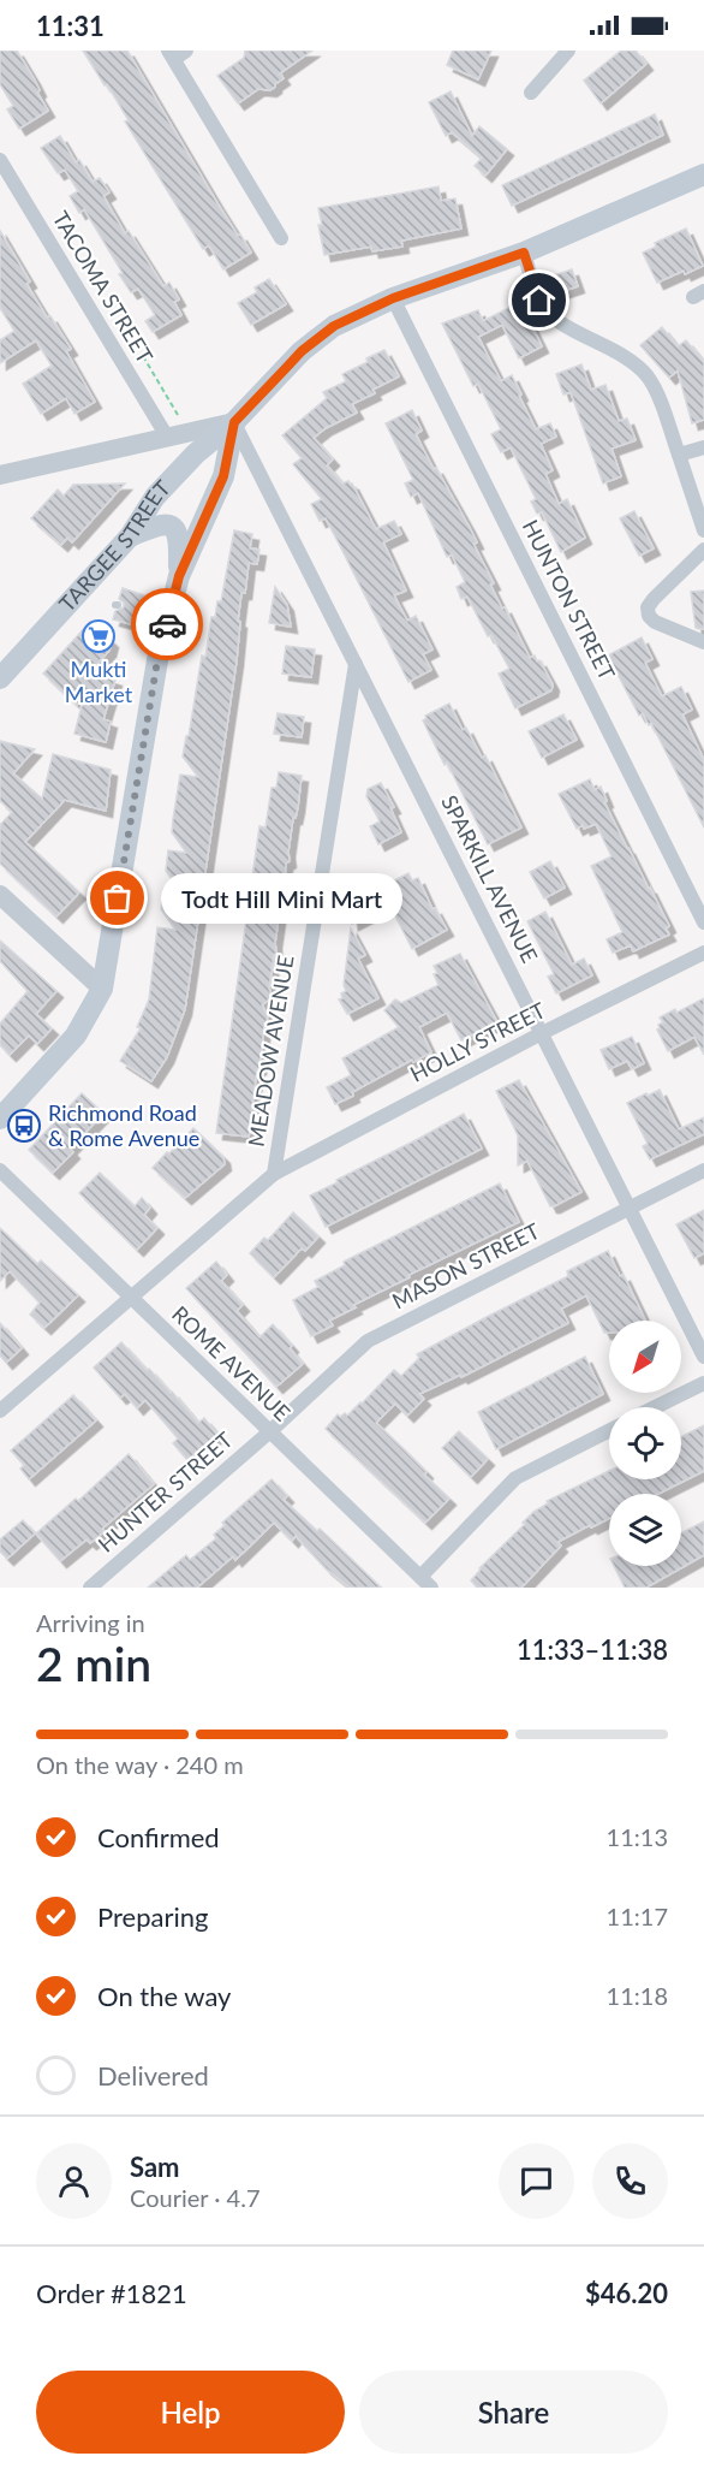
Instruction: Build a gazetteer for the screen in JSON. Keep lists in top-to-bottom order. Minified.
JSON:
{"streets":{"main road":["TARGEE STREET"],"street":["TACOMA STREET","HUNTON STREET","SPARKILL AVENUE","HOLLY STREET","MEADOW AVENUE","MASON STREET","ROME AVENUE","HUNTER STREET"]},"crossings":[["TARGEE STREET","HUNTON STREET"],["TARGEE STREET","SPARKILL AVENUE"],["SPARKILL AVENUE","HOLLY STREET"],["SPARKILL AVENUE","MEADOW AVENUE"],["SPARKILL AVENUE","MASON STREET"],["HOLLY STREET","MEADOW AVENUE"],["MEADOW AVENUE","ROME AVENUE"],["MASON STREET","ROME AVENUE"],["MASON STREET","HUNTER STREET"],["ROME AVENUE","HUNTER STREET"]],"places":{"supermarket":["Mukti Market"],"other":["Todt Hill Mini Mart"],"bus stop":["Richmond Road & Rome Avenue"]},"north":"bottom left","page":{"status":"11:31","bubble":"Todt Hill Mini Mart","heading":["2 min","Arriving in","11:33–11:38"],"panel":["Sam","Courier · 4.7","Order #1821","$46.20"],"bar":"On the way · 240 m","list":[["Confirmed","11:13"],["Preparing","11:17"],["On the way","11:18"],"Delivered"],"buttons":["Help","Share"]}}
